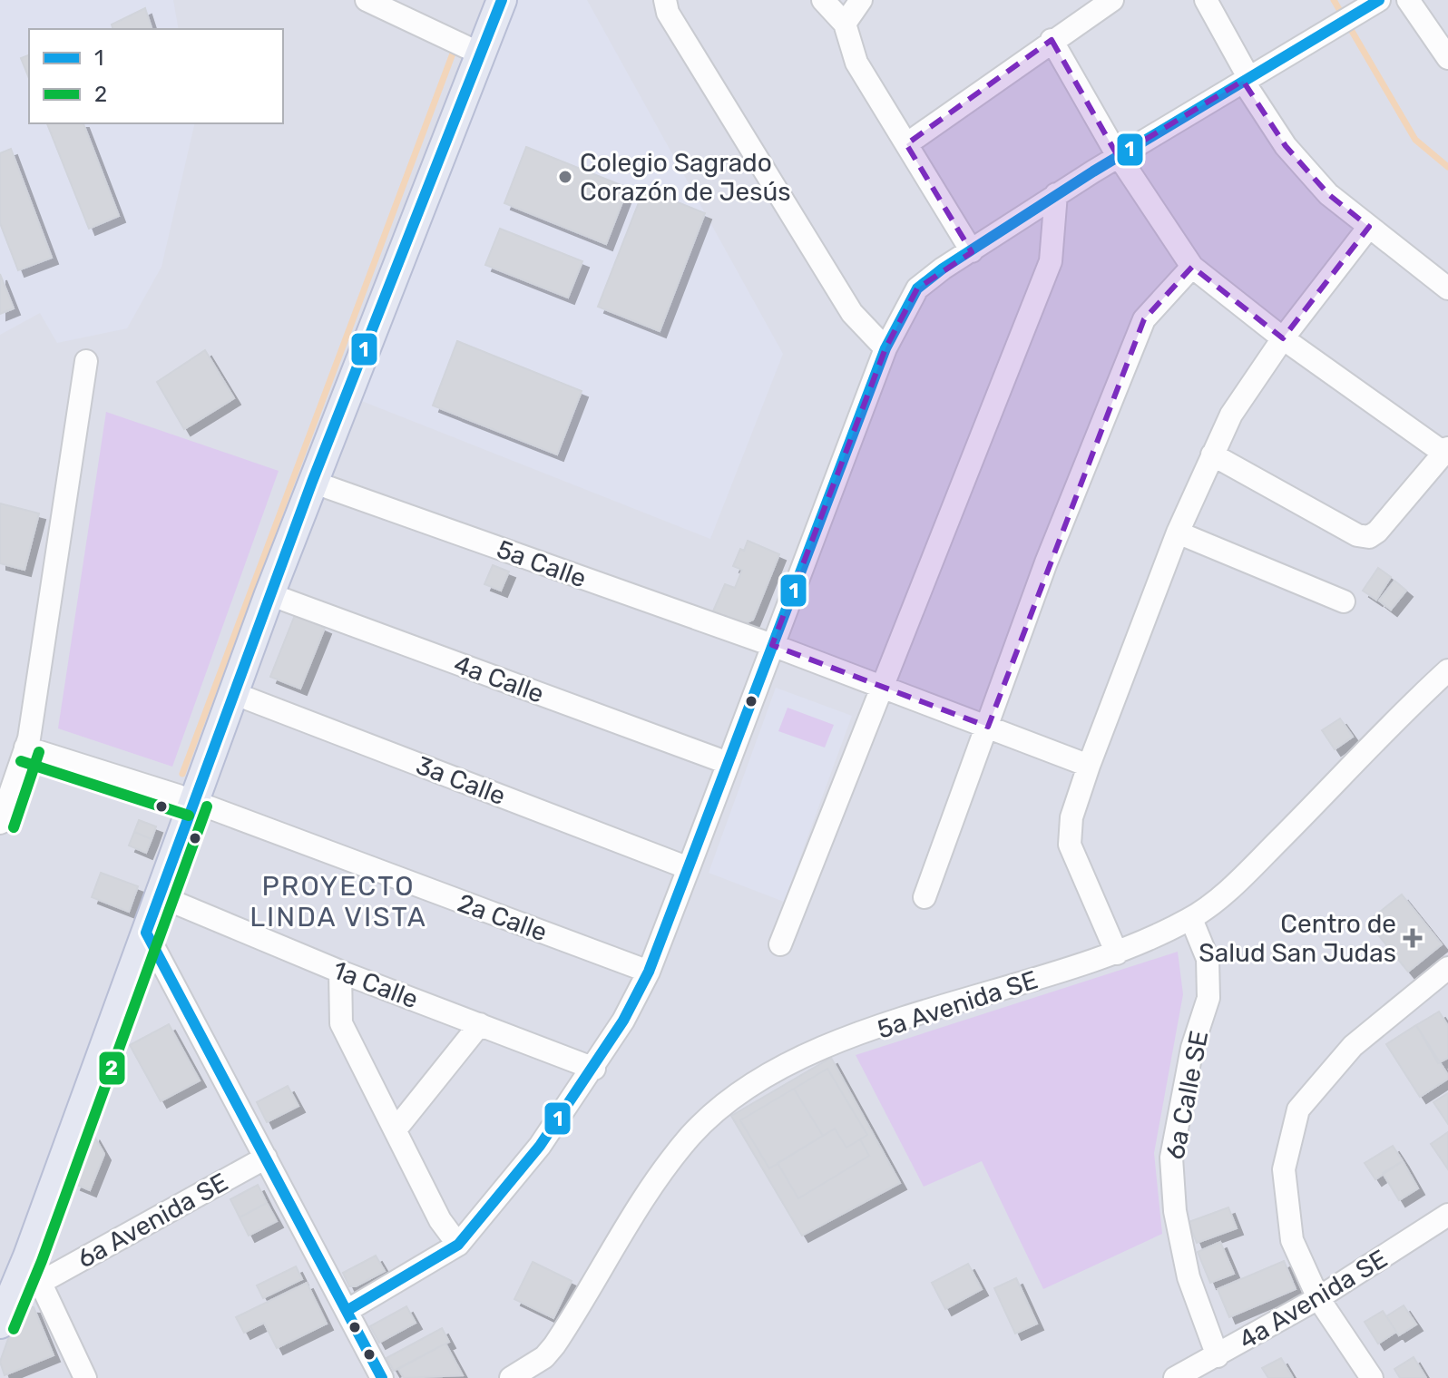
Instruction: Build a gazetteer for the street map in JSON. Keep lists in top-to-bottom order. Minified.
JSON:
{"streets":{"street":["5a Calle","4a Calle","3a Calle","2a Calle","1a Calle","5a Avenida SE","6a Calle SE","6a Avenida SE","4a Avenida SE"]},"crossings":[["5a Avenida SE","6a Calle SE"],["6a Calle SE","4a Avenida SE"]],"districts":["PROYECTO LINDA VISTA"],"places":{"other":["Colegio Sagrado Corazón de Jesús"],"health":["Centro de Salud San Judas"]},"lines":["transit line 1","transit line 2"],"legend":["1","2"]}
